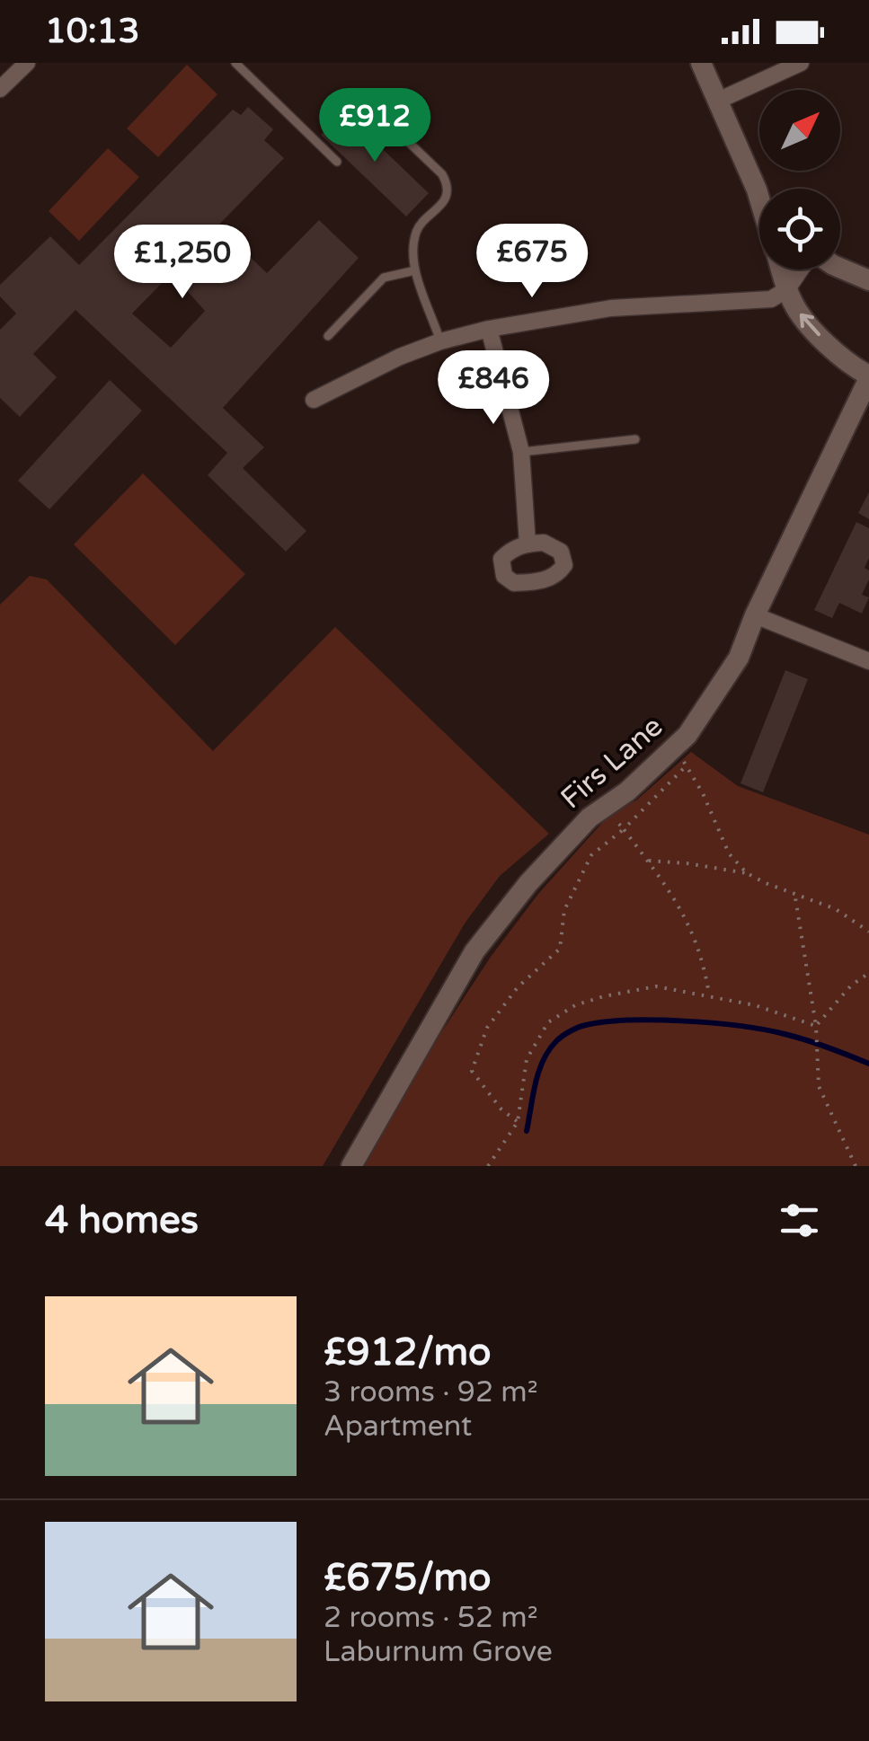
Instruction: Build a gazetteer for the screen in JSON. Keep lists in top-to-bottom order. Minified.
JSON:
{"streets":{"street":["Firs Lane"]},"north":"top right","page":{"status":"10:13","price":["£912","£675","£1,250","£846"],"heading":"4 homes","list":[{"name":"£912/mo","note":"3 rooms · 92 m² · Apartment"},{"name":"£675/mo","note":"2 rooms · 52 m² · Laburnum Grove"}]}}
